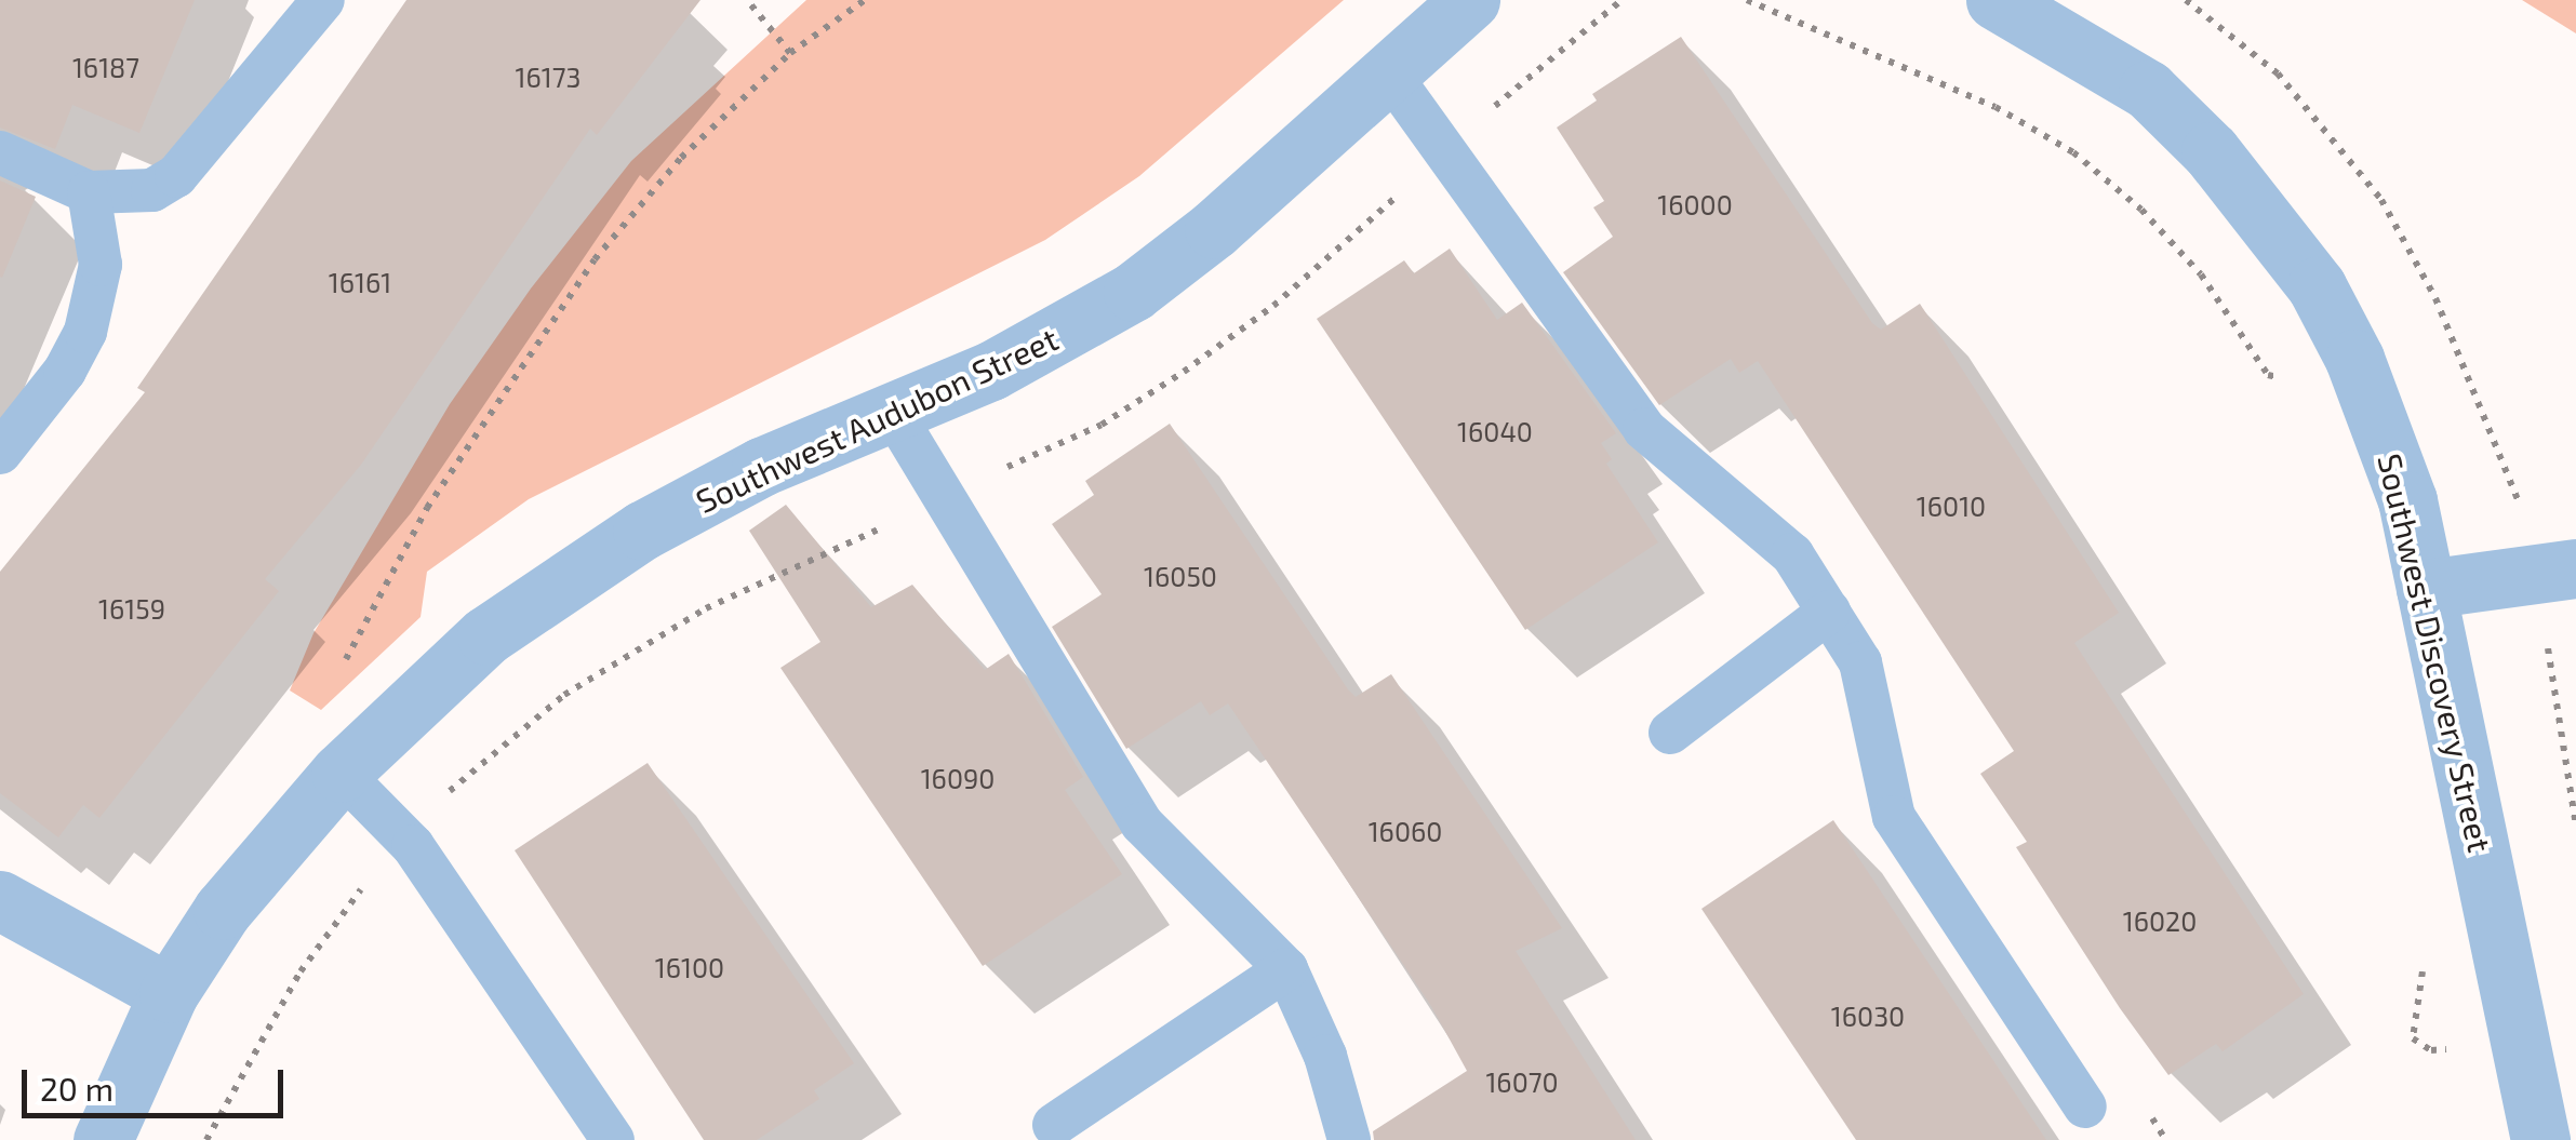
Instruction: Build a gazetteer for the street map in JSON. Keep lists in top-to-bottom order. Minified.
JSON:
{"streets":{"street":["Southwest Audubon Street","Southwest Discovery Street"]},"house_numbers":["16187","16173","16000","16161","16040","16010","16050","16159","16090","16060","16020","16100","16030","16070"],"scale_bar":"20 m"}
